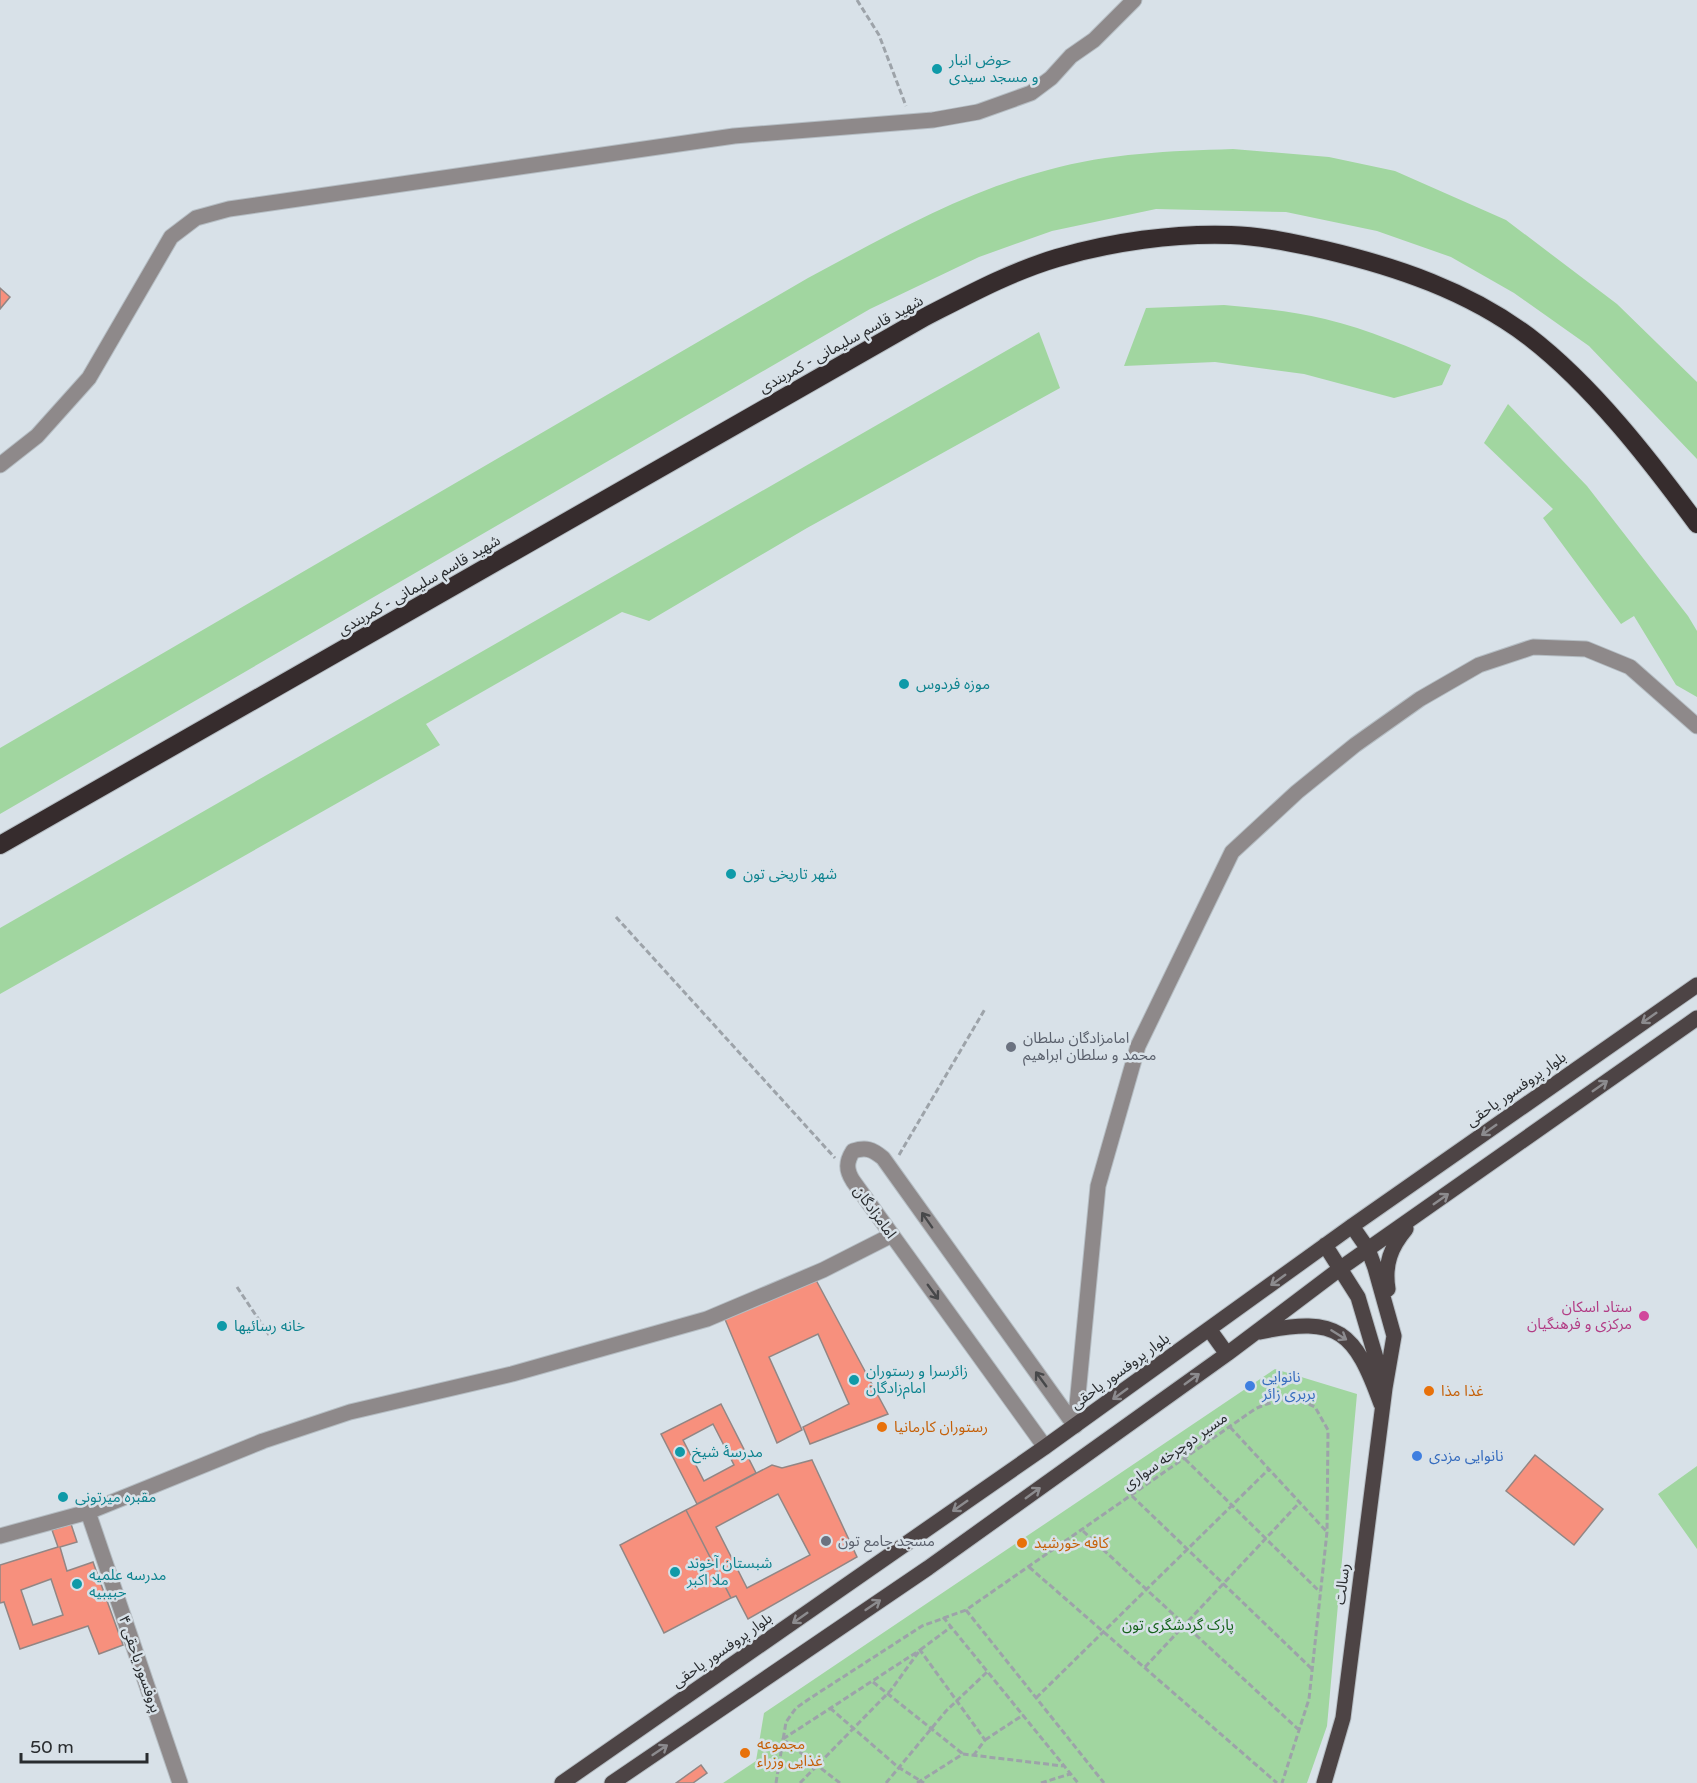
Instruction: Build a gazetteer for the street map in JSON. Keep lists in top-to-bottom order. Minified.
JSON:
{"streets":{"highway":["شهید قاسم سلیمانی - کمربندی"],"main road":["بلوار پروفسور یاحقی","رسالت"],"street":["امامزادگان","پروفسور یاحقی ۴"],"path":["مسیر دوچرخه سواری"]},"crossings":[["بلوار پروفسور یاحقی","امامزادگان"],["بلوار پروفسور یاحقی","رسالت"]],"parks":["پارک گردشگری تون"],"places":["حوض انبار و مسجد سیدی","موزه فردوس","شهر تاریخی تون","امامزادگان سلطان محمد و سلطان ابراهیم","ستاد اسکان مرکزی و فرهنگیان","خانه رسائیها","زائرسرا و رستوران امام‌زادگان","نانوایی بربری زائر","غذا مذا","رستوران کارمانیا","مدرسهٔ شیخ","نانوایی مزدی","مقبره میرتونی","مسجد جامع تون","کافه خورشید","شبستان آخوند ملا اکبر","مدرسه علمیه حبیبیه","مجموعه غذایی وزراء"],"scale_bar":"50 m"}
